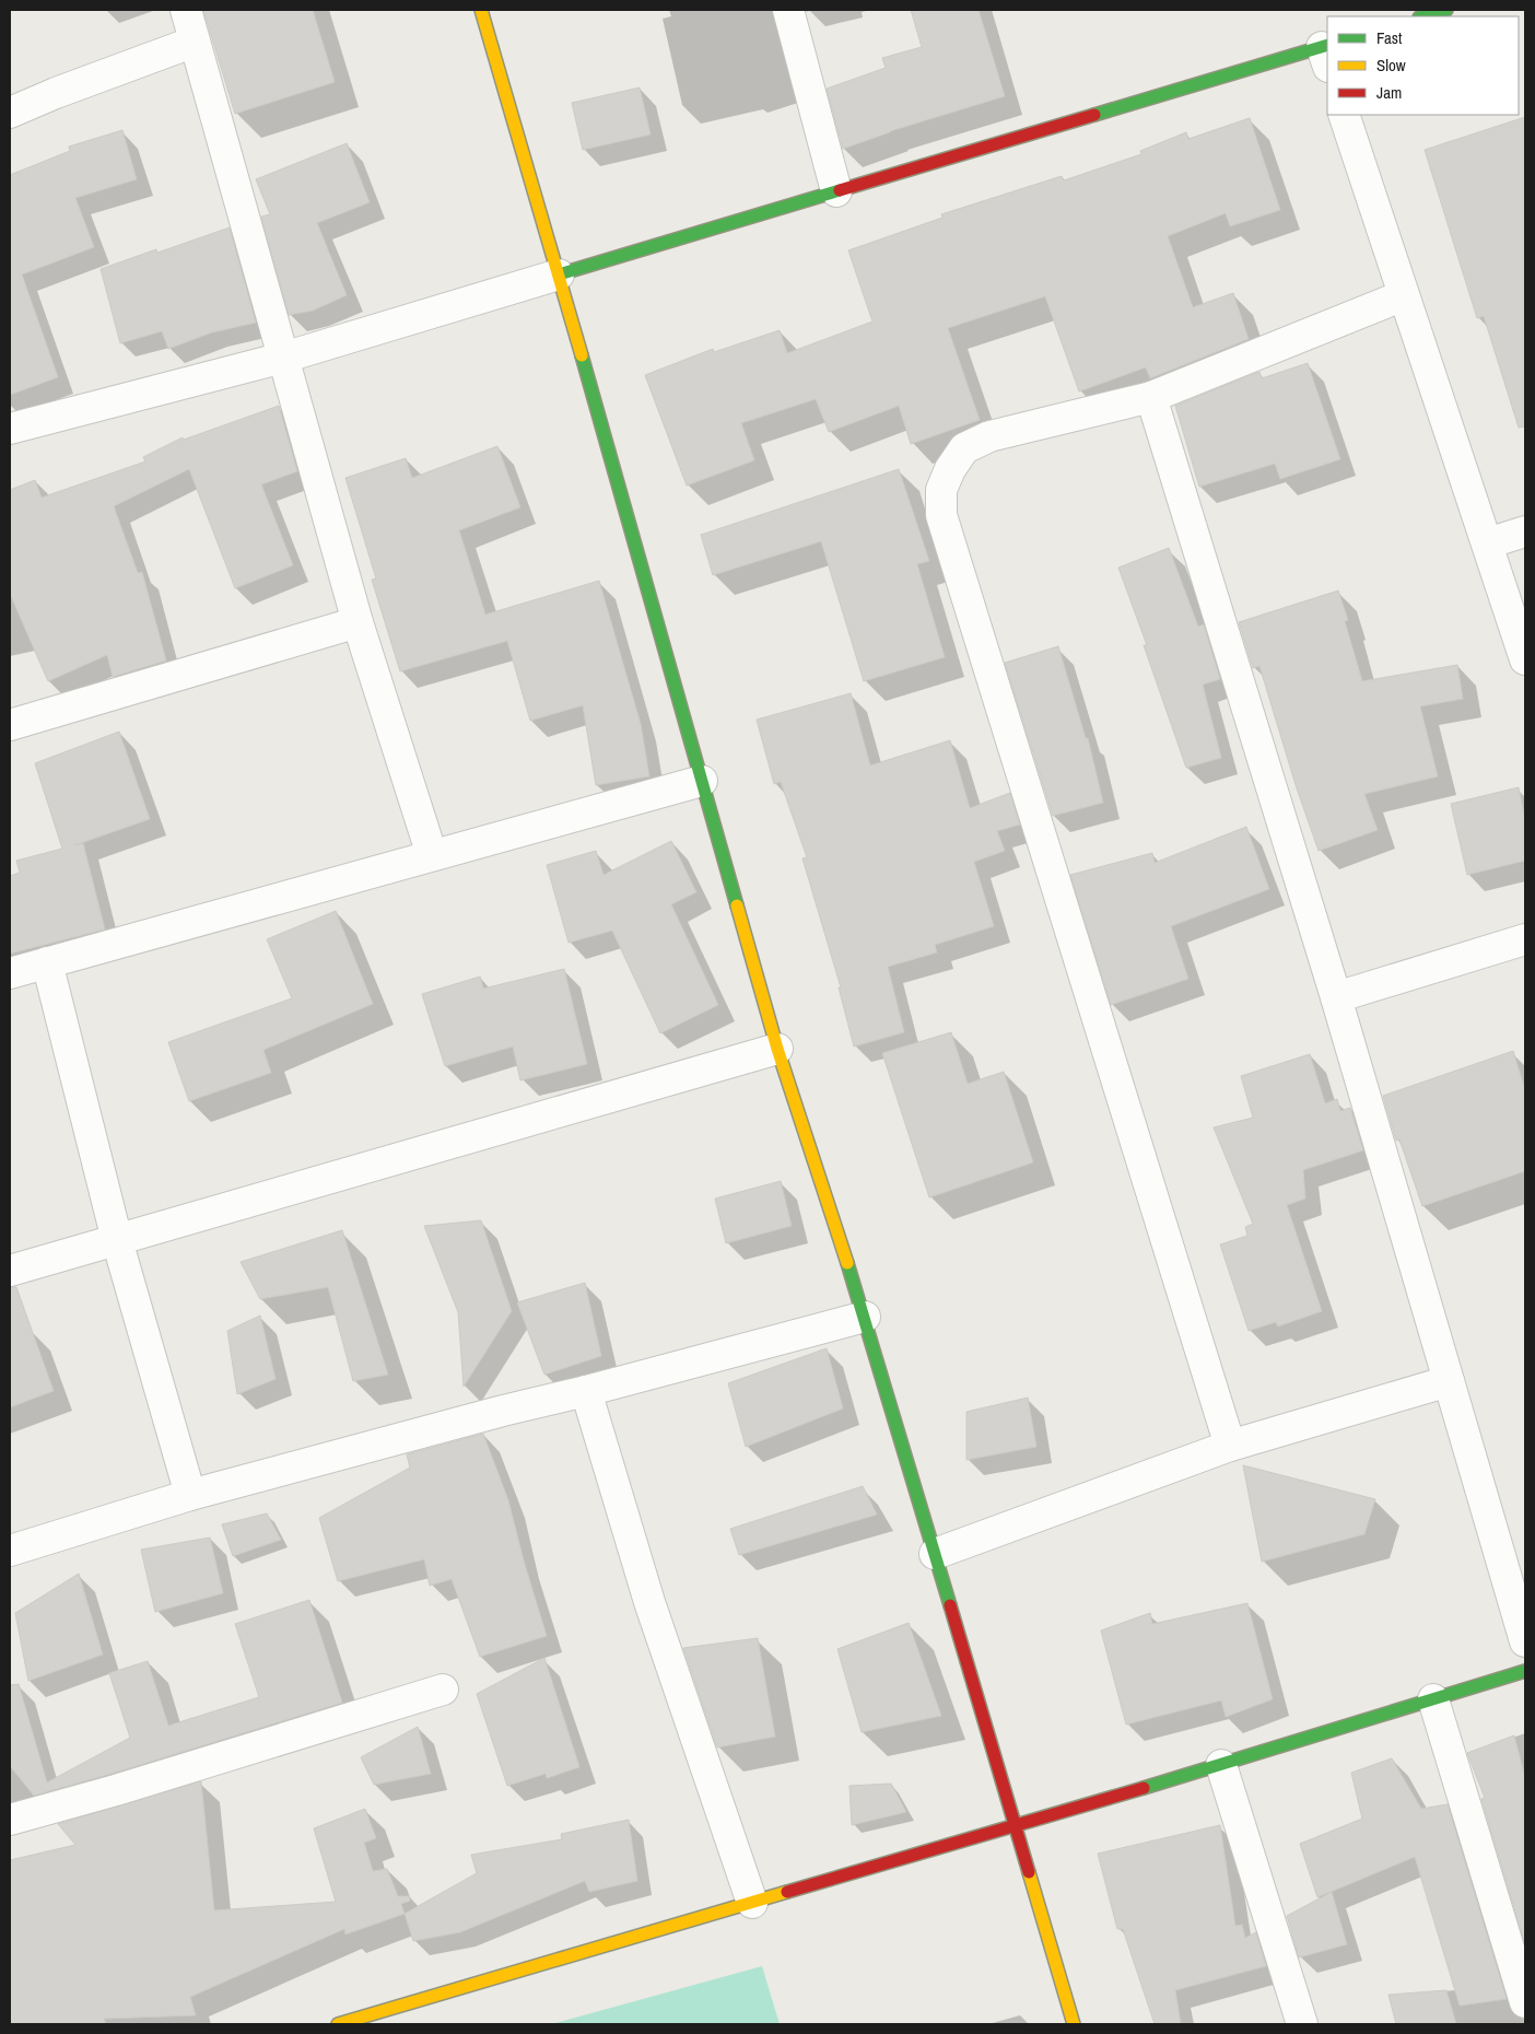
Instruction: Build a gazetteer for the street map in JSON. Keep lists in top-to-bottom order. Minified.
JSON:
{"legend":["Fast","Slow","Jam"]}
